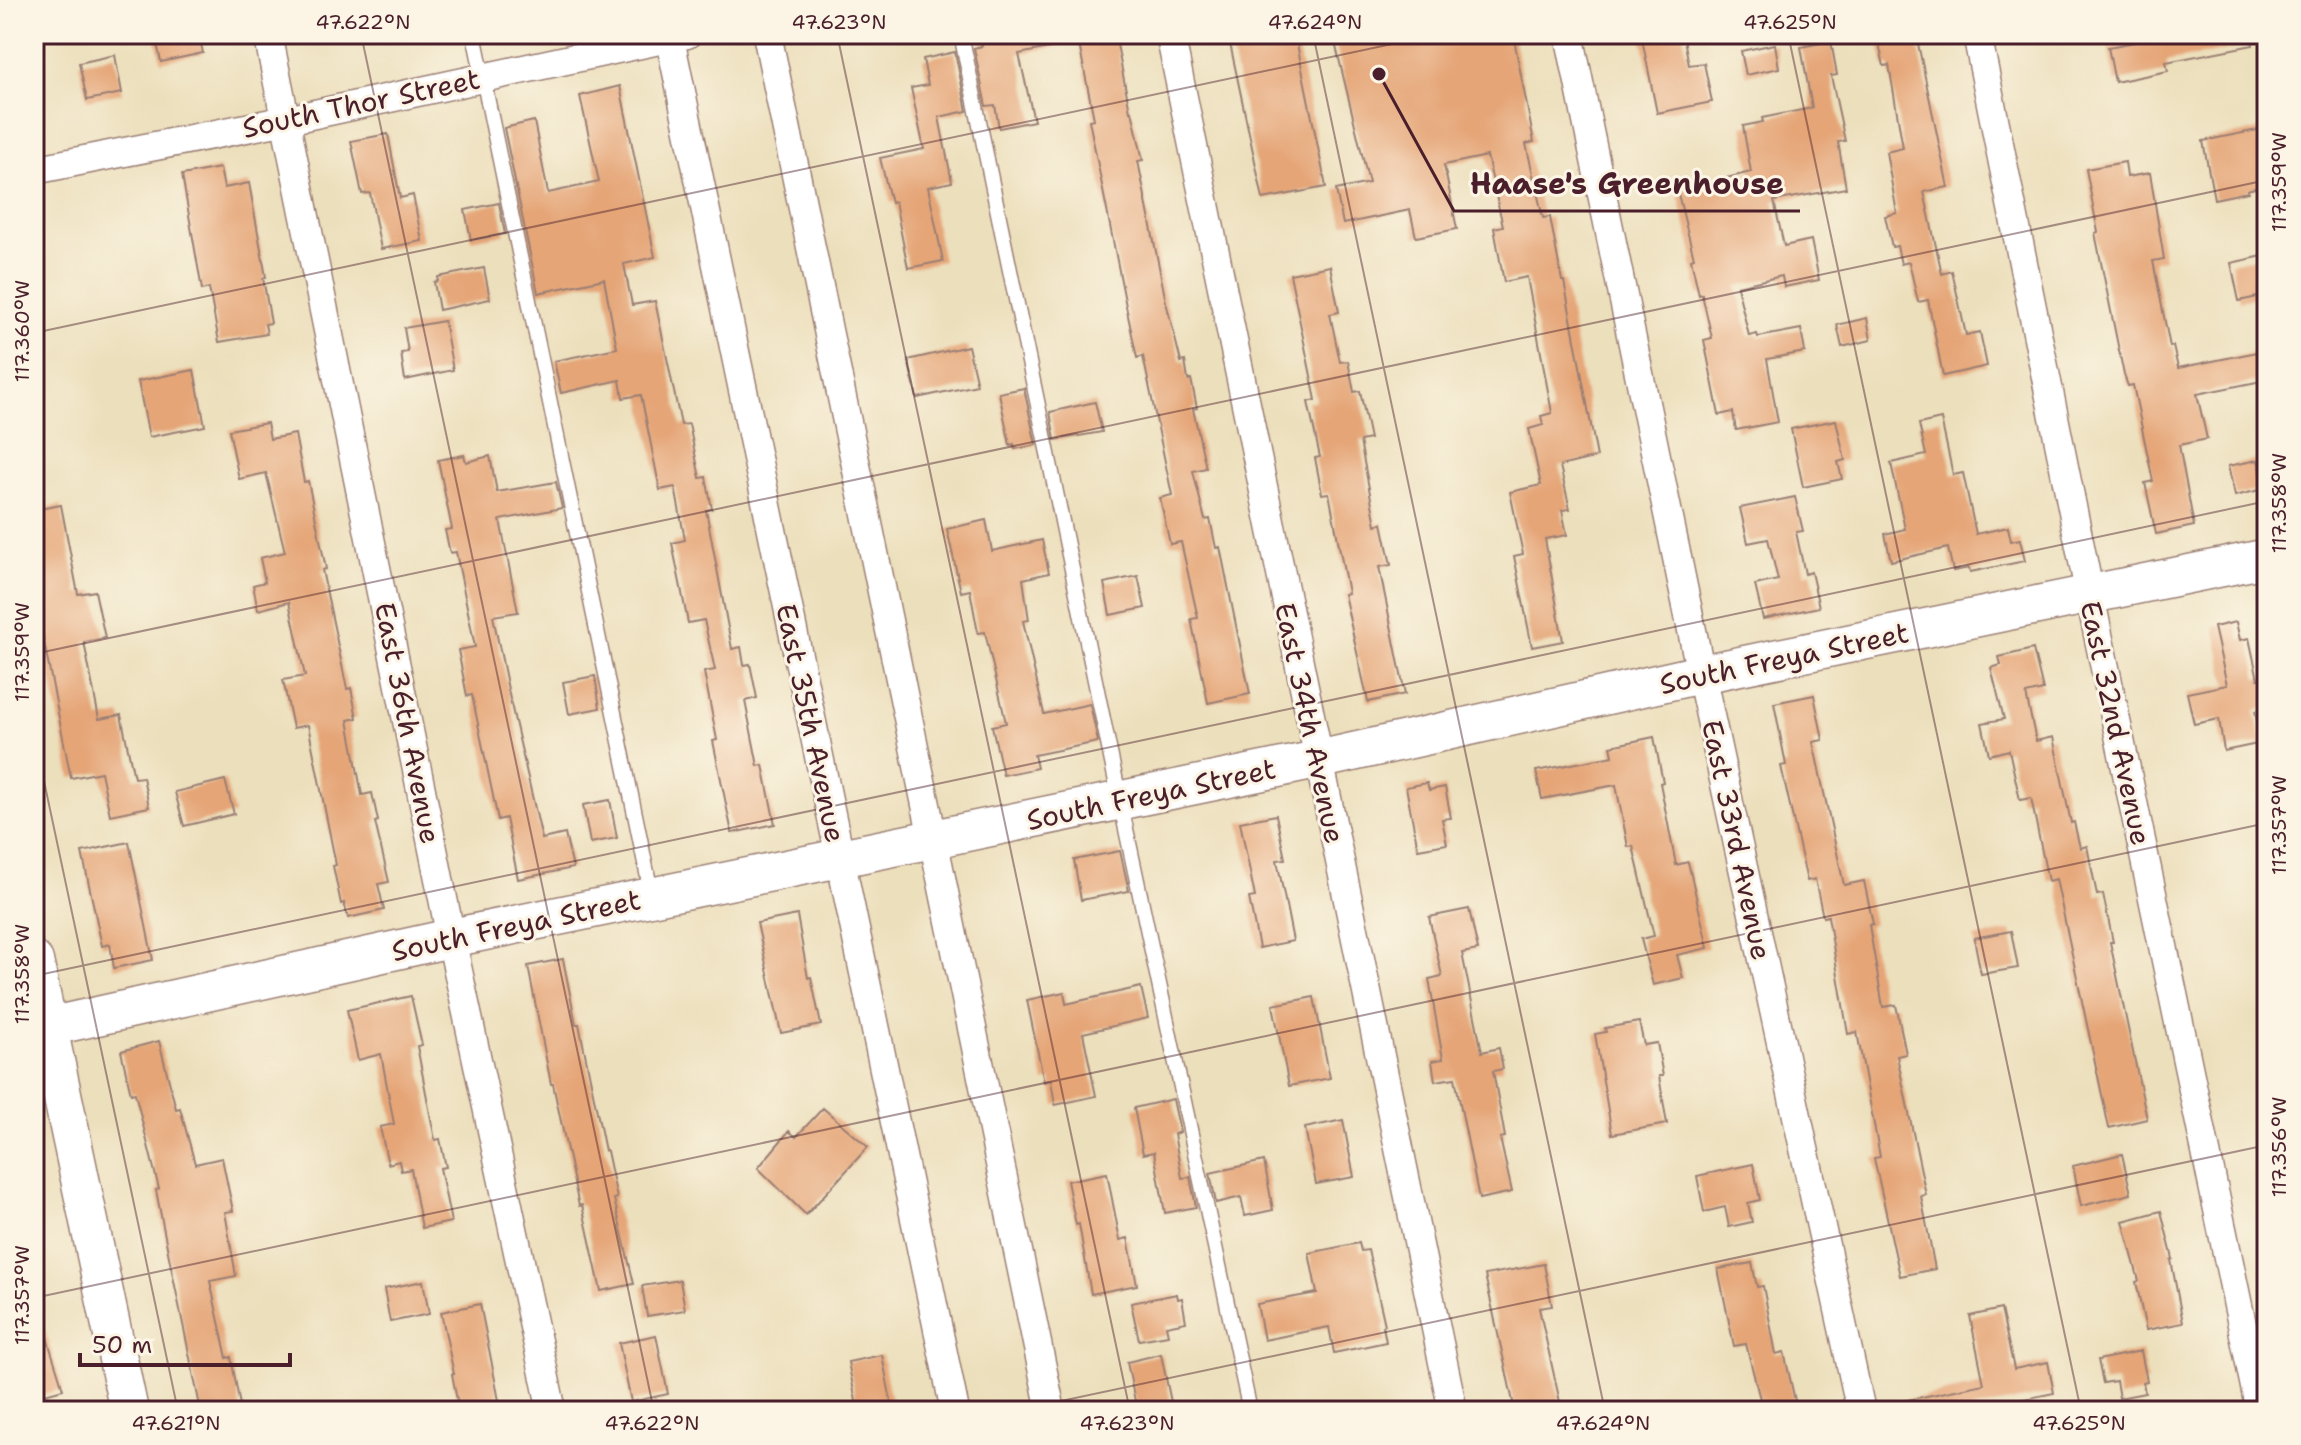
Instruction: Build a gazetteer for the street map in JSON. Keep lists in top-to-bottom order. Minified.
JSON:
{"streets":{"main road":["South Freya Street"],"street":["South Thor Street","East 36th Avenue","East 35th Avenue","East 34th Avenue","East 32nd Avenue","East 33rd Avenue"]},"crossings":[["South Thor Street","East 36th Avenue"],["South Thor Street","East 35th Avenue"],["South Freya Street","East 36th Avenue"],["South Freya Street","East 35th Avenue"],["South Freya Street","East 34th Avenue"],["South Freya Street","East 32nd Avenue"],["South Freya Street","East 33rd Avenue"]],"places":["Haase's Greenhouse"],"scale_bar":"50 m","coordinates":["47.622°N","47.623°N","47.624°N","47.625°N","117.359°W","117.360°W","117.358°W","117.357°W","117.356°W","47.621°N"]}
